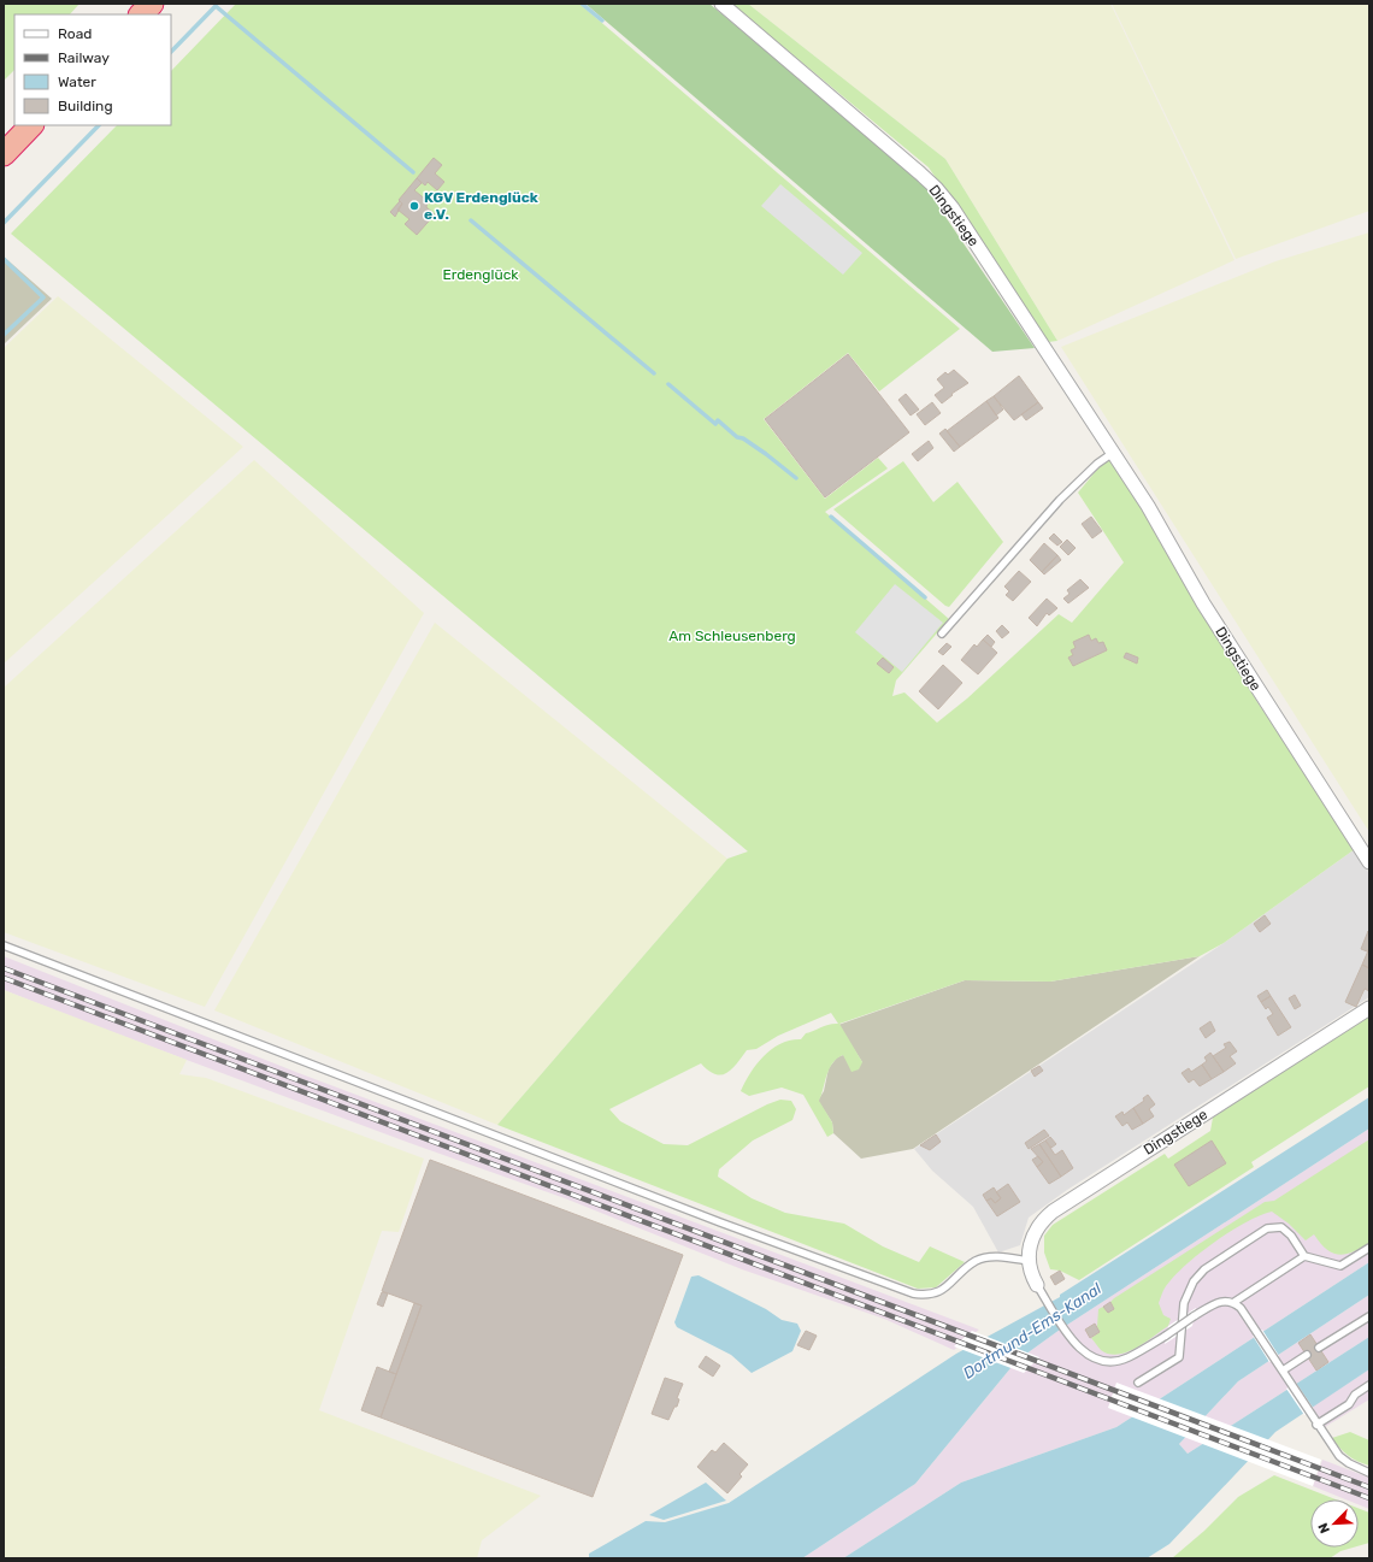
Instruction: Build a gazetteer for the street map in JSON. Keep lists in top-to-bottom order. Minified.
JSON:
{"streets":{"street":["Dingstiege"]},"water":["Dortmund-Ems-Kanal"],"parks":["Erdenglück","Am Schleusenberg"],"places":["KGV Erdenglück e.V."],"legend":["Road","Railway","Water","Building"],"north":"bottom left"}
